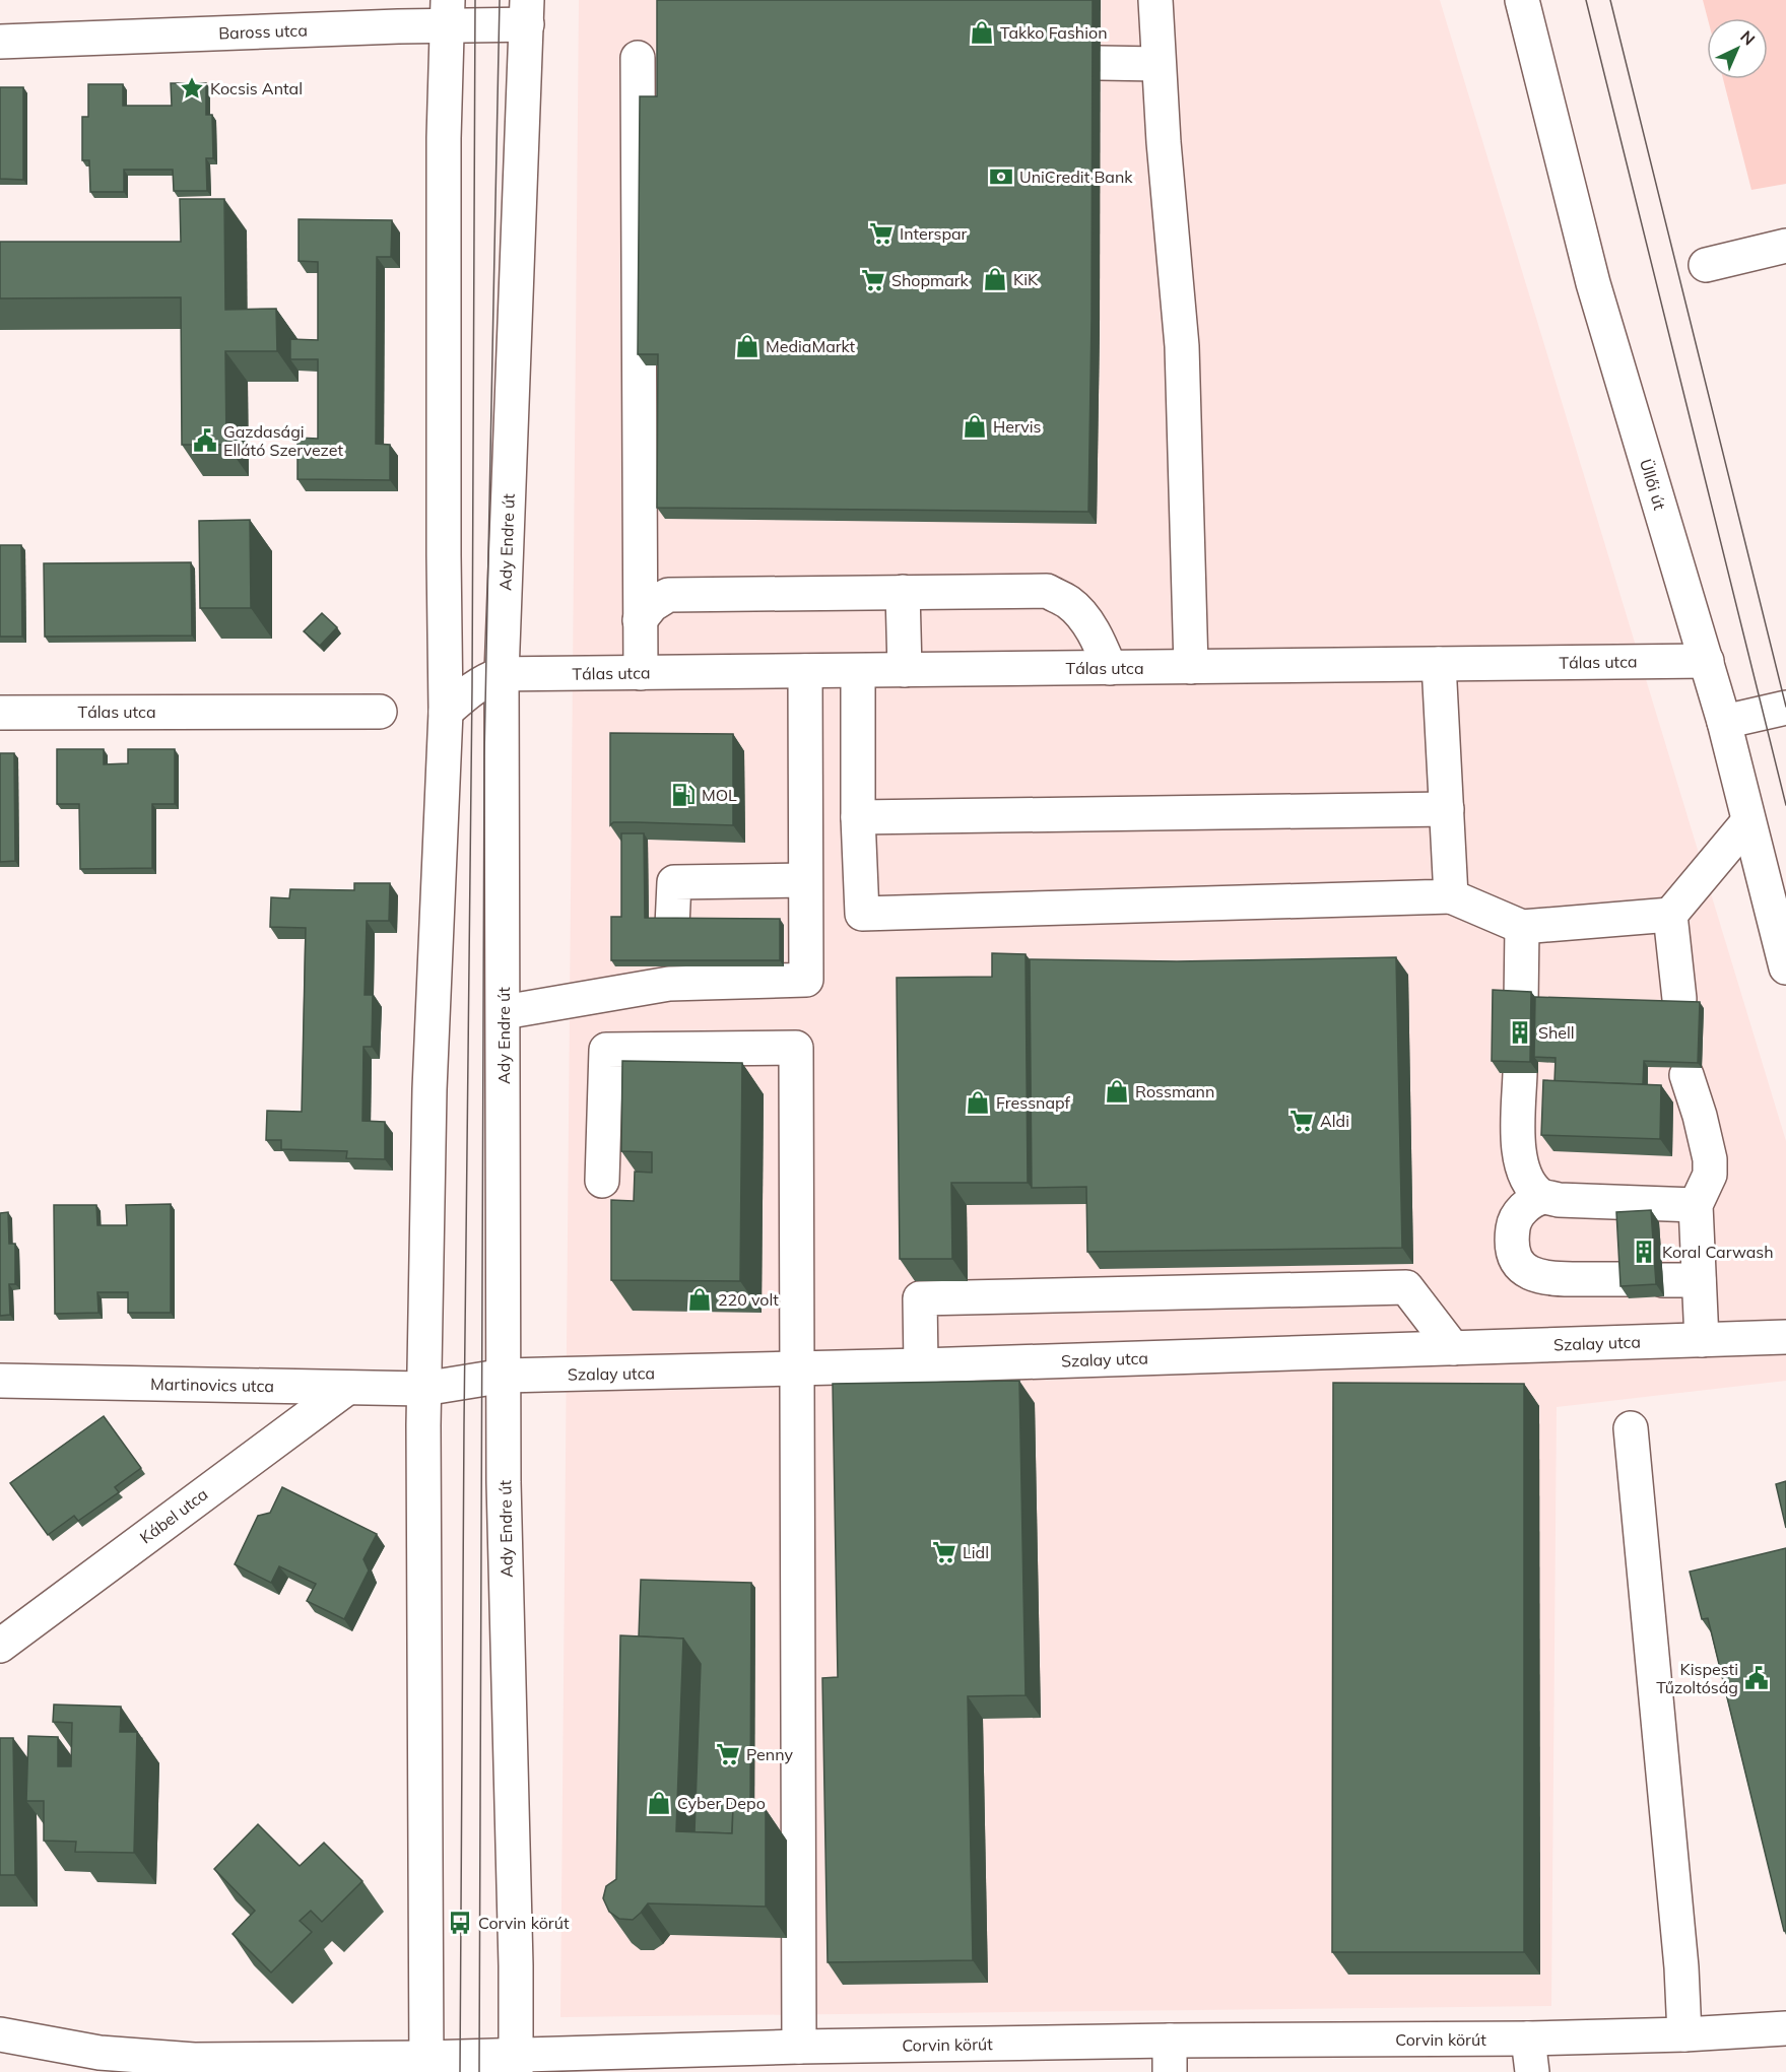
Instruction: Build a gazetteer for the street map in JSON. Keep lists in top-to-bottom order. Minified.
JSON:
{"streets":{"street":["Baross utca","Üllői út","Ady Endre út","Tálas utca","Szalay utca","Martinovics utca","Kábel utca","Corvin körút"]},"crossings":[["Baross utca","Ady Endre út"],["Üllői út","Tálas utca"],["Ady Endre út","Tálas utca"],["Ady Endre út","Szalay utca"],["Ady Endre út","Corvin körút"],["Szalay utca","Martinovics utca"],["Martinovics utca","Kábel utca"]],"places":{"shop":["Takko Fashion","KiK","MediaMarkt","Hervis","Rossmann","Fressnapf","220 volt","Cyber Depo"],"place":["Kocsis Antal"],"bank":["UniCredit Bank"],"supermarket":["Interspar","Shopmark","Aldi","Lidl","Penny"],"public building":["Gazdasági Ellátó Szervezet","Kispesti Tűzoltóság"],"fuel station":["MOL"],"building":["Shell","Koral Carwash"],"bus stop":["Corvin körút"]},"north":"top right"}
